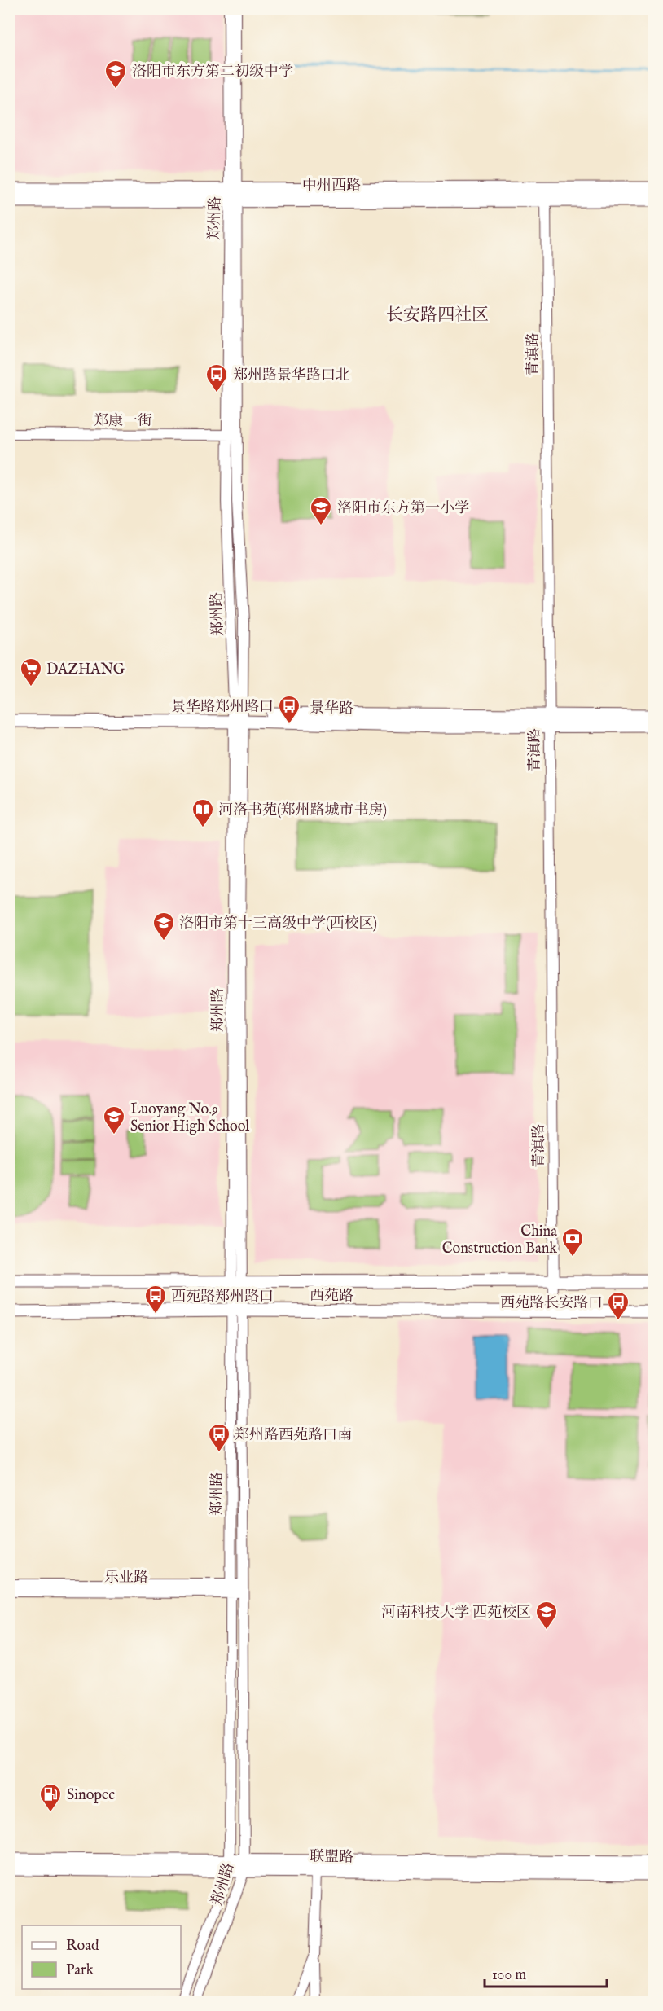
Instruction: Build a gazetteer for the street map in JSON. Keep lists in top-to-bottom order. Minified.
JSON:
{"streets":{"main road":["中州西路","景华路","西苑路","联盟路"],"street":["郑州路","青滇路","郑康一街","乐业路"]},"crossings":[["中州西路","郑州路"],["中州西路","青滇路"],["郑州路","郑康一街"],["郑州路","景华路"],["郑州路","西苑路"],["郑州路","乐业路"],["郑州路","联盟路"],["青滇路","景华路"],["青滇路","西苑路"]],"districts":["长安路四社区"],"places":{"school or university":["洛阳市东方第二初级中学","洛阳市东方第一小学","洛阳市第十三高级中学(西校区)","Luoyang No.9 Senior High School","河南科技大学 西苑校区"],"bus stop":["郑州路景华路口北","景华路郑州路口","西苑路郑州路口","西苑路长安路口","郑州路西苑路口南"],"supermarket":["DAZHANG"],"library":["河洛书苑(郑州路城市书房)"],"bank":["China Construction Bank"],"fuel station":["Sinopec"]},"legend":["Road","Park"],"scale_bar":"100 m"}
